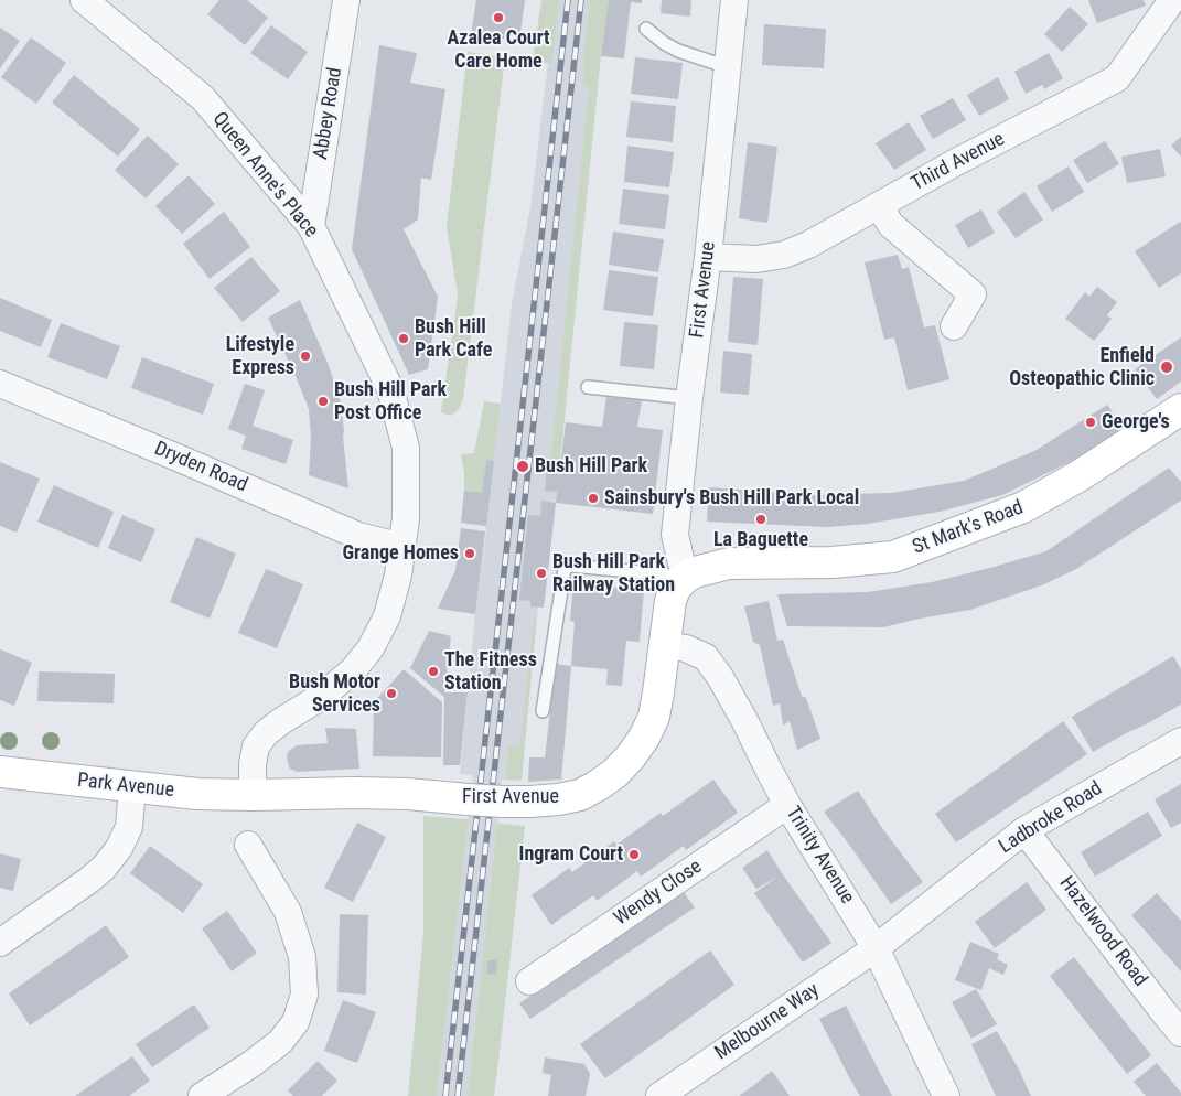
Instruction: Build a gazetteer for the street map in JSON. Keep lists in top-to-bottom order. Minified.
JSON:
{"streets":{"street":["Abbey Road","Third Avenue","Queen Anne's Place","First Avenue","Dryden Road","St Mark's Road","Park Avenue","Ladbroke Road","Trinity Avenue","Wendy Close","Hazelwood Road","Melbourne Way"]},"crossings":[["Abbey Road","Queen Anne's Place"],["Third Avenue","First Avenue"],["Queen Anne's Place","First Avenue"],["Queen Anne's Place","Dryden Road"],["Queen Anne's Place","Park Avenue"],["First Avenue","St Mark's Road"],["First Avenue","Park Avenue"],["First Avenue","Trinity Avenue"],["Ladbroke Road","Trinity Avenue"],["Ladbroke Road","Hazelwood Road"],["Ladbroke Road","Melbourne Way"],["Trinity Avenue","Wendy Close"],["Trinity Avenue","Melbourne Way"]],"places":["Azalea Court Care Home","Bush Hill Park Cafe","Lifestyle Express","Enfield Osteopathic Clinic","Bush Hill Park Post Office","George's","Bush Hill Park","Sainsbury's Bush Hill Park Local","La Baguette","Grange Homes","Bush Hill Park Railway Station","The Fitness Station","Bush Motor Services","Ingram Court"]}
